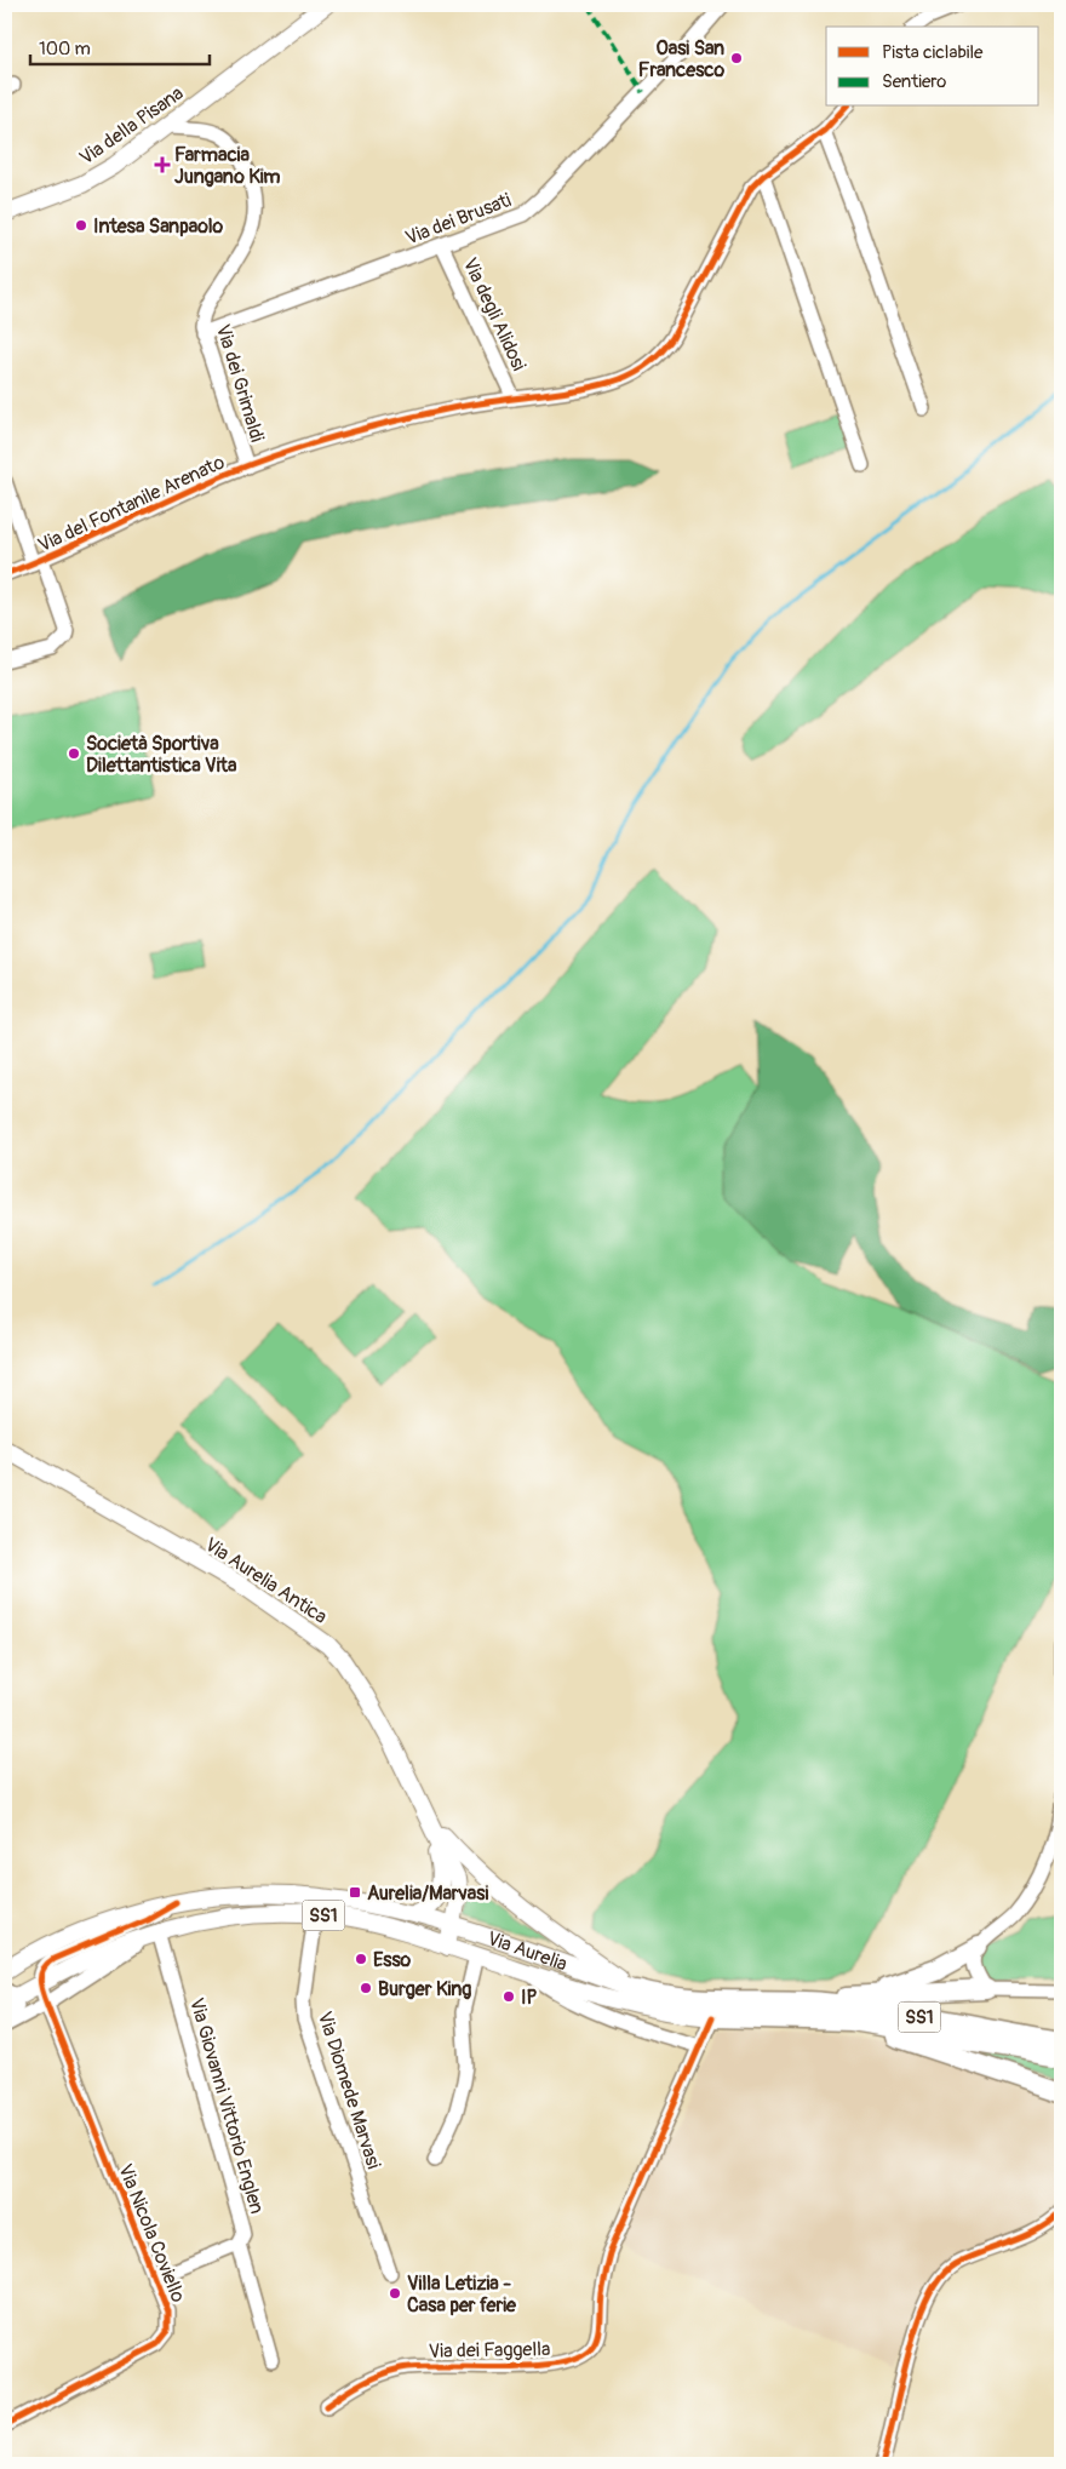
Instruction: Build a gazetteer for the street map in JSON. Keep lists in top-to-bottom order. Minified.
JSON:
{"streets":{"highway":["SS1","Via Aurelia"],"main road":["Via della Pisana","Via Aurelia Antica"],"street":["Via dei Brusati","Via degli Alidosi","Via dei Grimaldi","Via del Fontanile Arenato","Via Diomede Marvasi","Via Giovanni Vittorio Englen","Via Nicola Coviello","Via dei Faggella"]},"crossings":[["Via della Pisana","Via dei Grimaldi"],["Via dei Brusati","Via degli Alidosi"],["Via dei Brusati","Via dei Grimaldi"],["Via degli Alidosi","Via del Fontanile Arenato"],["Via dei Grimaldi","Via del Fontanile Arenato"],["Via Aurelia","Via Diomede Marvasi"],["Via Aurelia","Via Giovanni Vittorio Englen"],["Via Aurelia","Via Nicola Coviello"],["Via Aurelia","Via dei Faggella"]],"places":{"other":["Oasi San Francesco","Intesa Sanpaolo","Società Sportiva Dilettantistica Vita","Esso","Burger King","IP","Villa Letizia - Casa per ferie"],"health":["Farmacia Jungano Kim"],"transit":["Aurelia/Marvasi"]},"legend":["Pista ciclabile","Sentiero"],"scale_bar":"100 m"}
